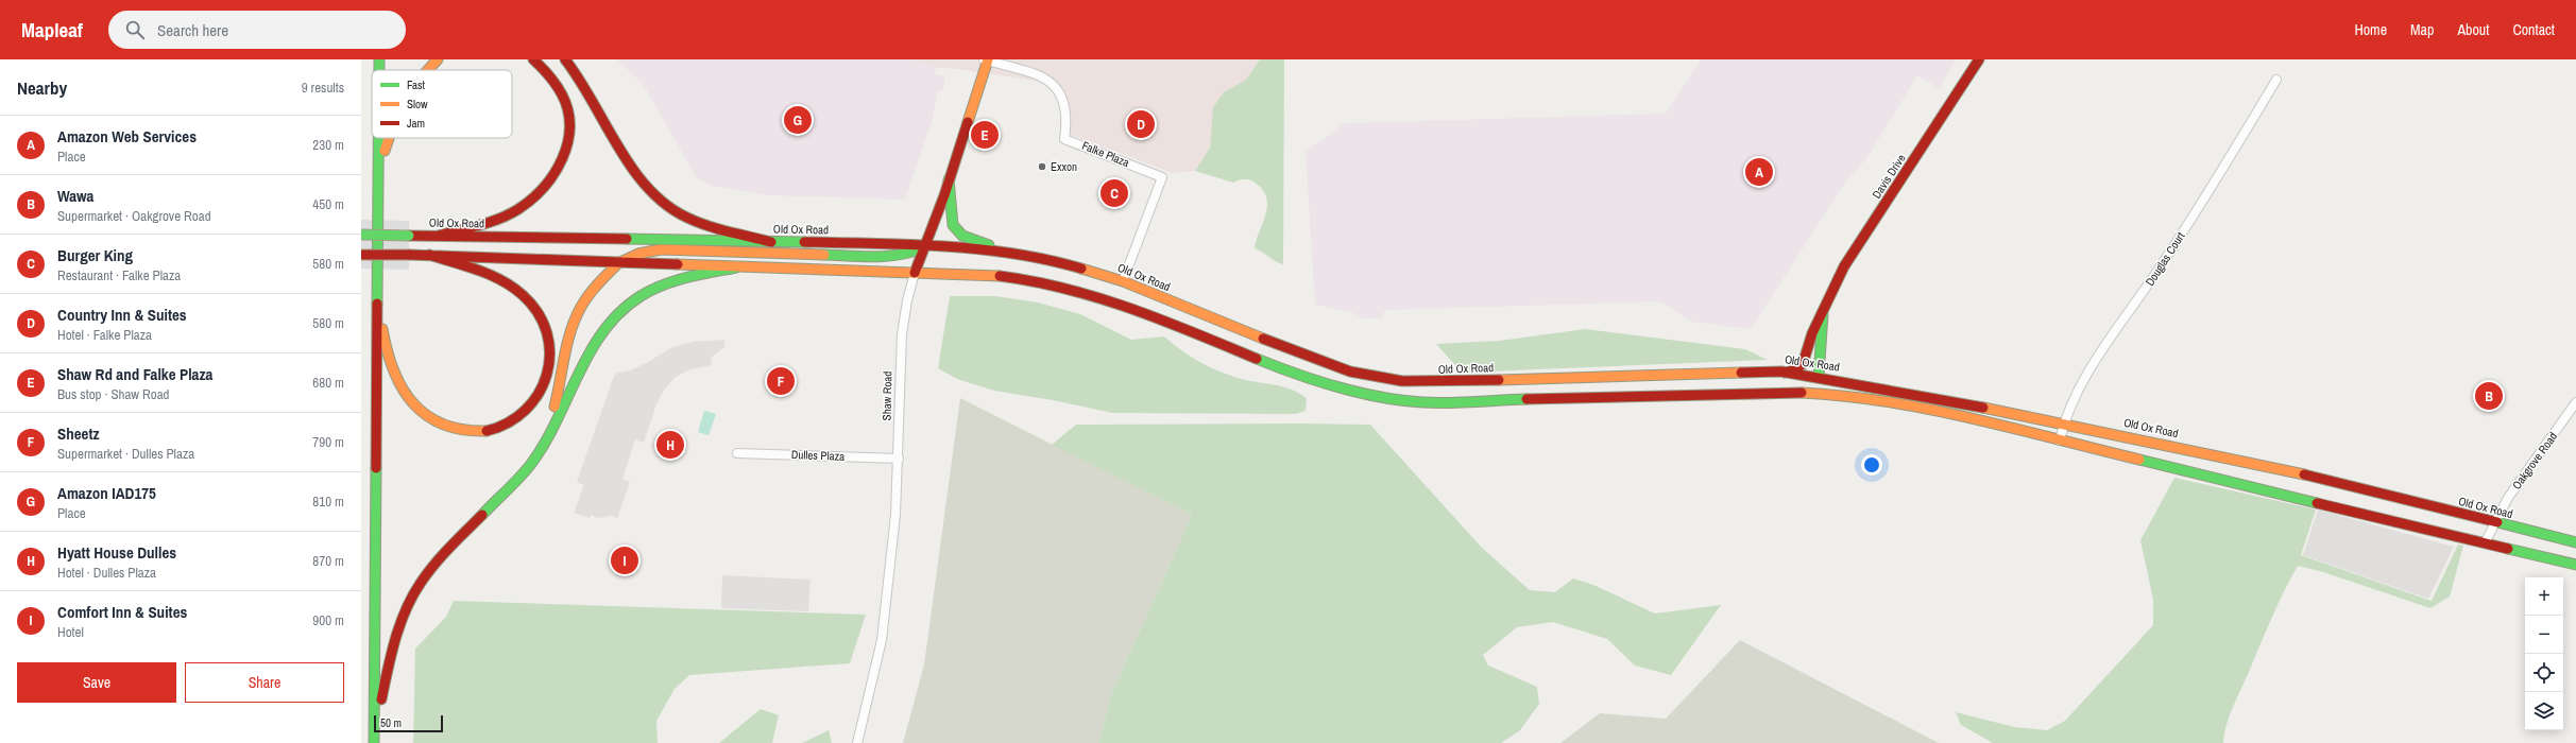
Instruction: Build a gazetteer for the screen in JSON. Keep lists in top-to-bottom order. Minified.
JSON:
{"streets":{"main road":["Davis Drive","Old Ox Road","Shaw Road"],"street":["Falke Plaza","Douglas Court","Dulles Plaza","Oakgrove Road"]},"crossings":[["Falke Plaza","Old Ox Road"],["Falke Plaza","Shaw Road"],["Davis Drive","Old Ox Road"],["Old Ox Road","Douglas Court"],["Old Ox Road","Shaw Road"],["Old Ox Road","Oakgrove Road"],["Shaw Road","Dulles Plaza"]],"places":["Exxon"],"legend":["Fast","Slow","Jam"],"scale_bar":"50 m","page":{"header":"Mapleaf","search":"Search here","nav":["Home","Map","About","Contact"],"heading":["Nearby","9 results"],"pins":["G","D","E","A","C","F","B","H","I"],"list":[{"mark":"A","name":"Amazon Web Services","note":"Place","value":"230 m"},{"mark":"B","name":"Wawa","note":"Supermarket · Oakgrove Road","value":"450 m"},{"mark":"C","name":"Burger King","note":"Restaurant · Falke Plaza","value":"580 m"},{"mark":"D","name":"Country Inn & Suites","note":"Hotel · Falke Plaza","value":"580 m"},{"mark":"E","name":"Shaw Rd and Falke Plaza","note":"Bus stop · Shaw Road","value":"680 m"},{"mark":"F","name":"Sheetz","note":"Supermarket · Dulles Plaza","value":"790 m"},{"mark":"G","name":"Amazon IAD175","note":"Place","value":"810 m"},{"mark":"H","name":"Hyatt House Dulles","note":"Hotel · Dulles Plaza","value":"870 m"},{"mark":"I","name":"Comfort Inn & Suites","note":"Hotel","value":"900 m"}],"map_buttons":["+","−"],"buttons":["Save","Share"],"scale":"50 m"}}
